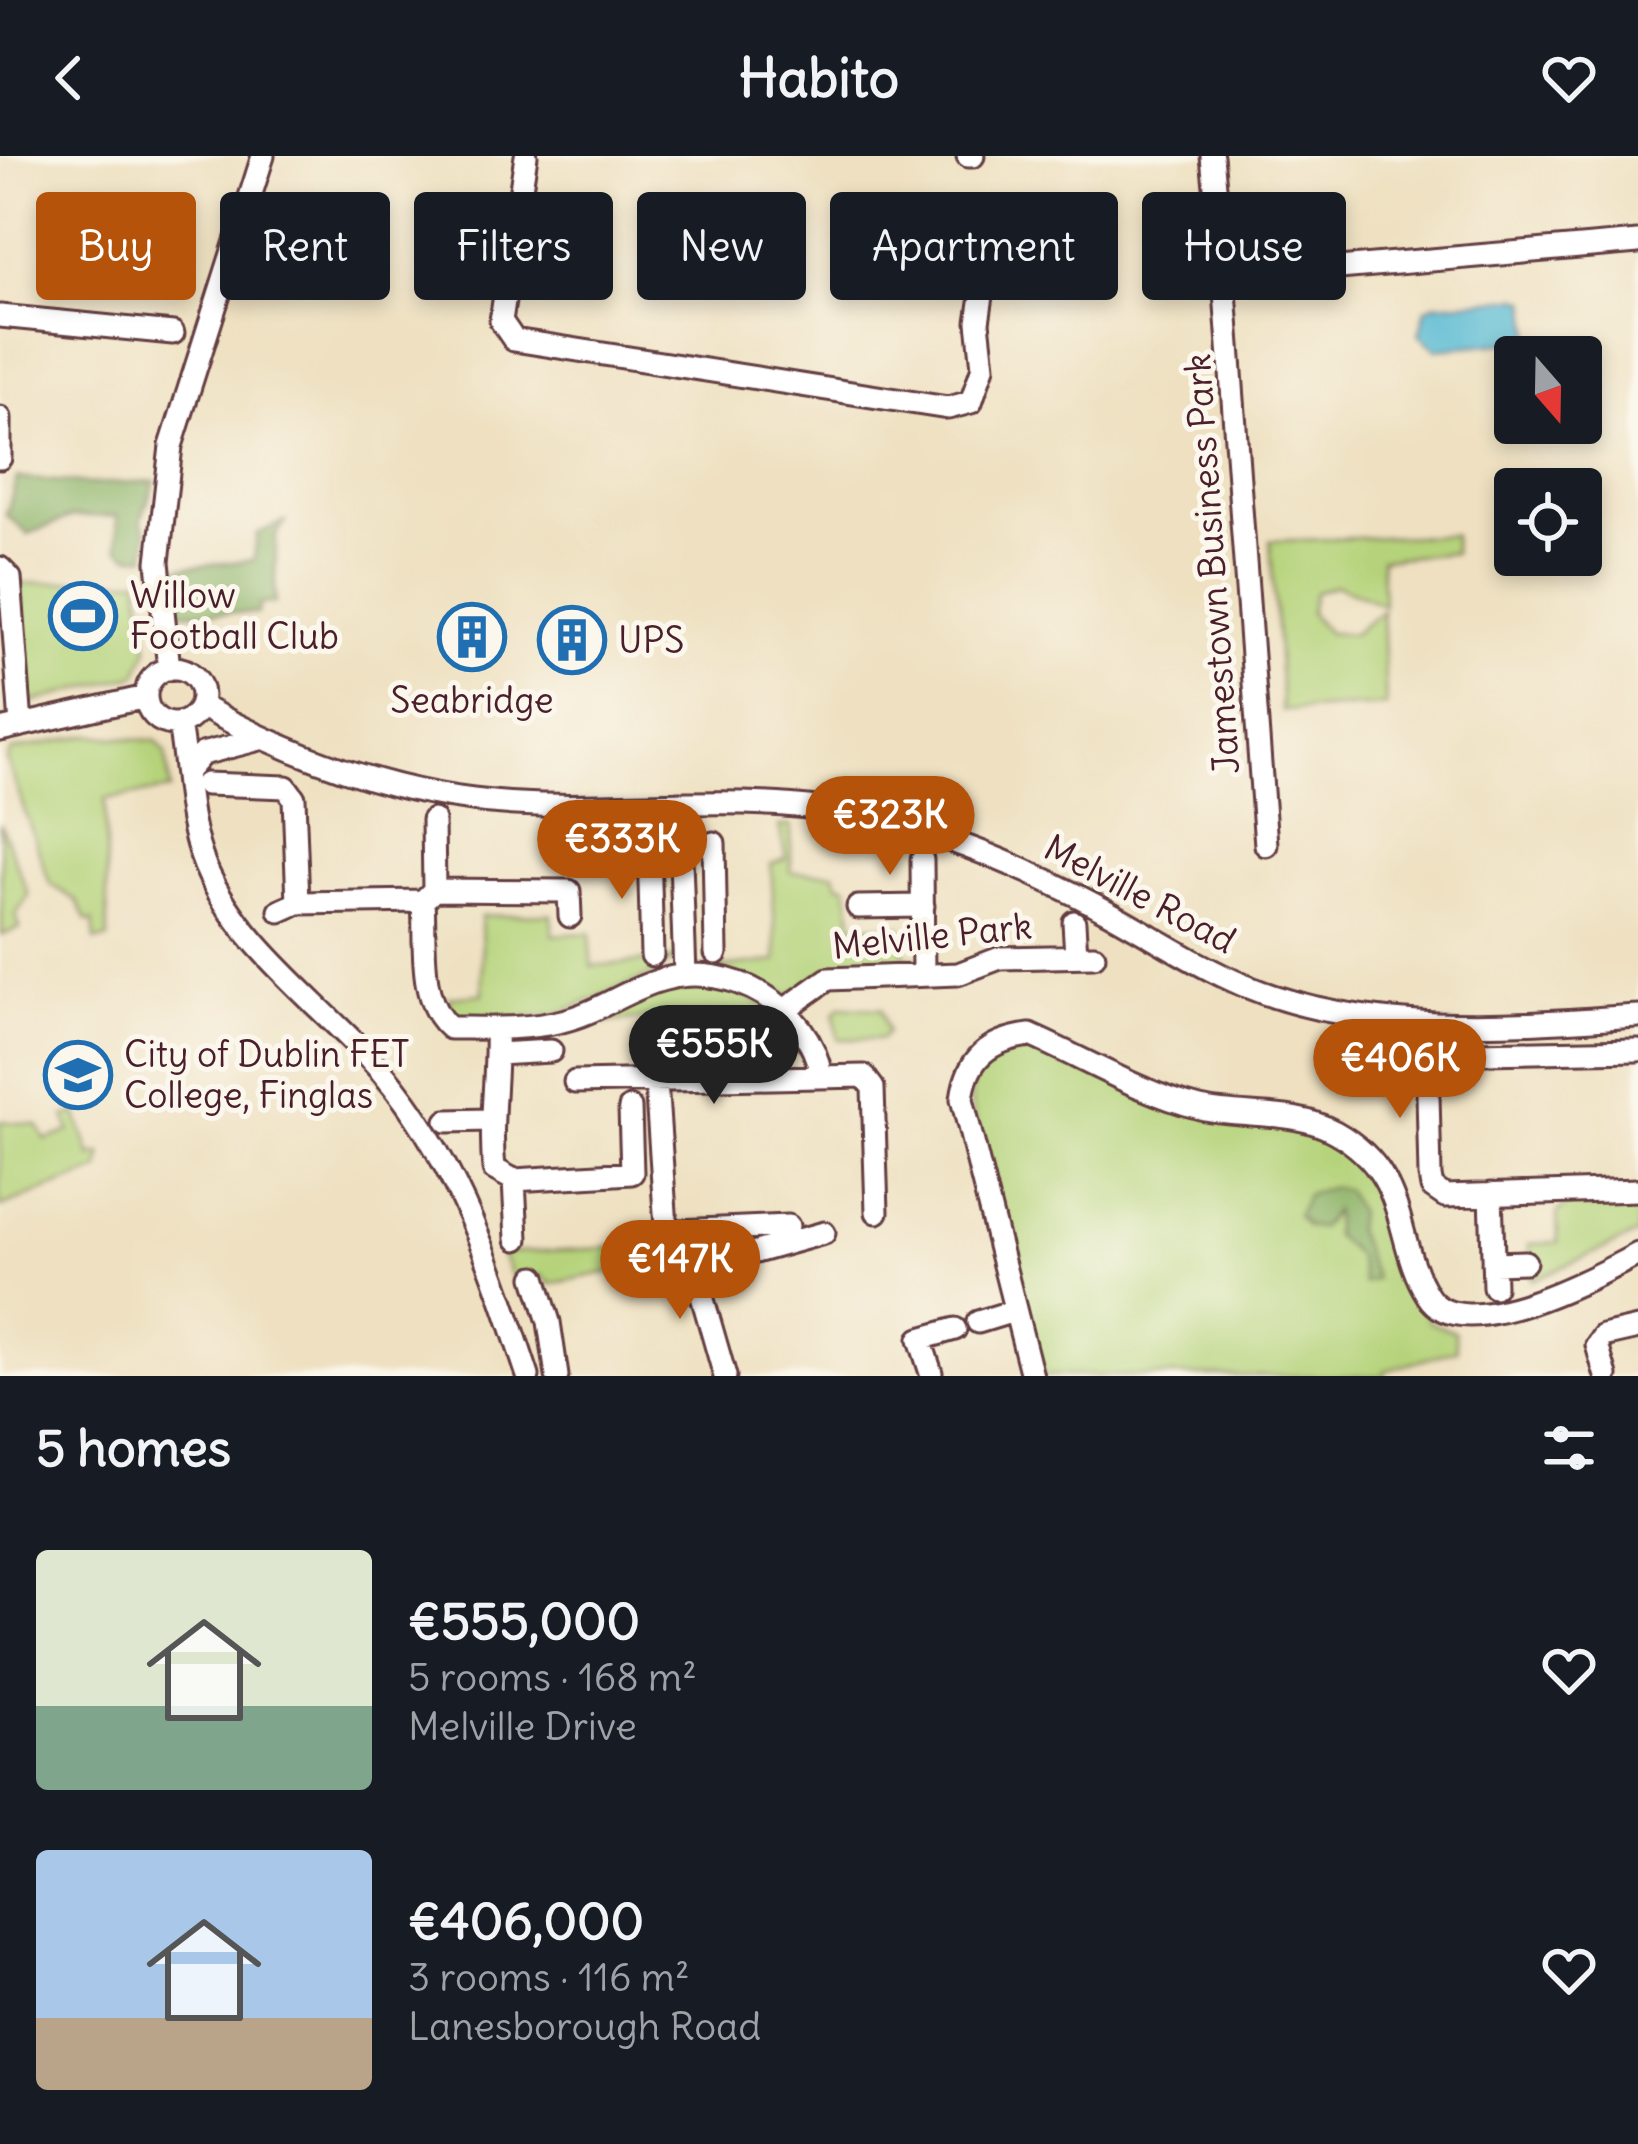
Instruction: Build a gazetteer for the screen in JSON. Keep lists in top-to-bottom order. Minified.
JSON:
{"streets":{"street":["Jamestown Business Park","Melville Road","Melville Park"]},"places":{"sports":["Willow Football Club"],"building":["Seabridge","UPS"],"school or university":["City of Dublin FET College, Finglas"]},"north":"bottom","page":{"header":"Habito","chip":["Buy","Rent","Filters","New","Apartment","House"],"price":["€323K","€333K","€555K","€406K","€147K"],"heading":"5 homes","list":[{"name":"€555,000","note":"5 rooms · 168 m² · Melville Drive"},{"name":"€406,000","note":"3 rooms · 116 m² · Lanesborough Road"}]}}
